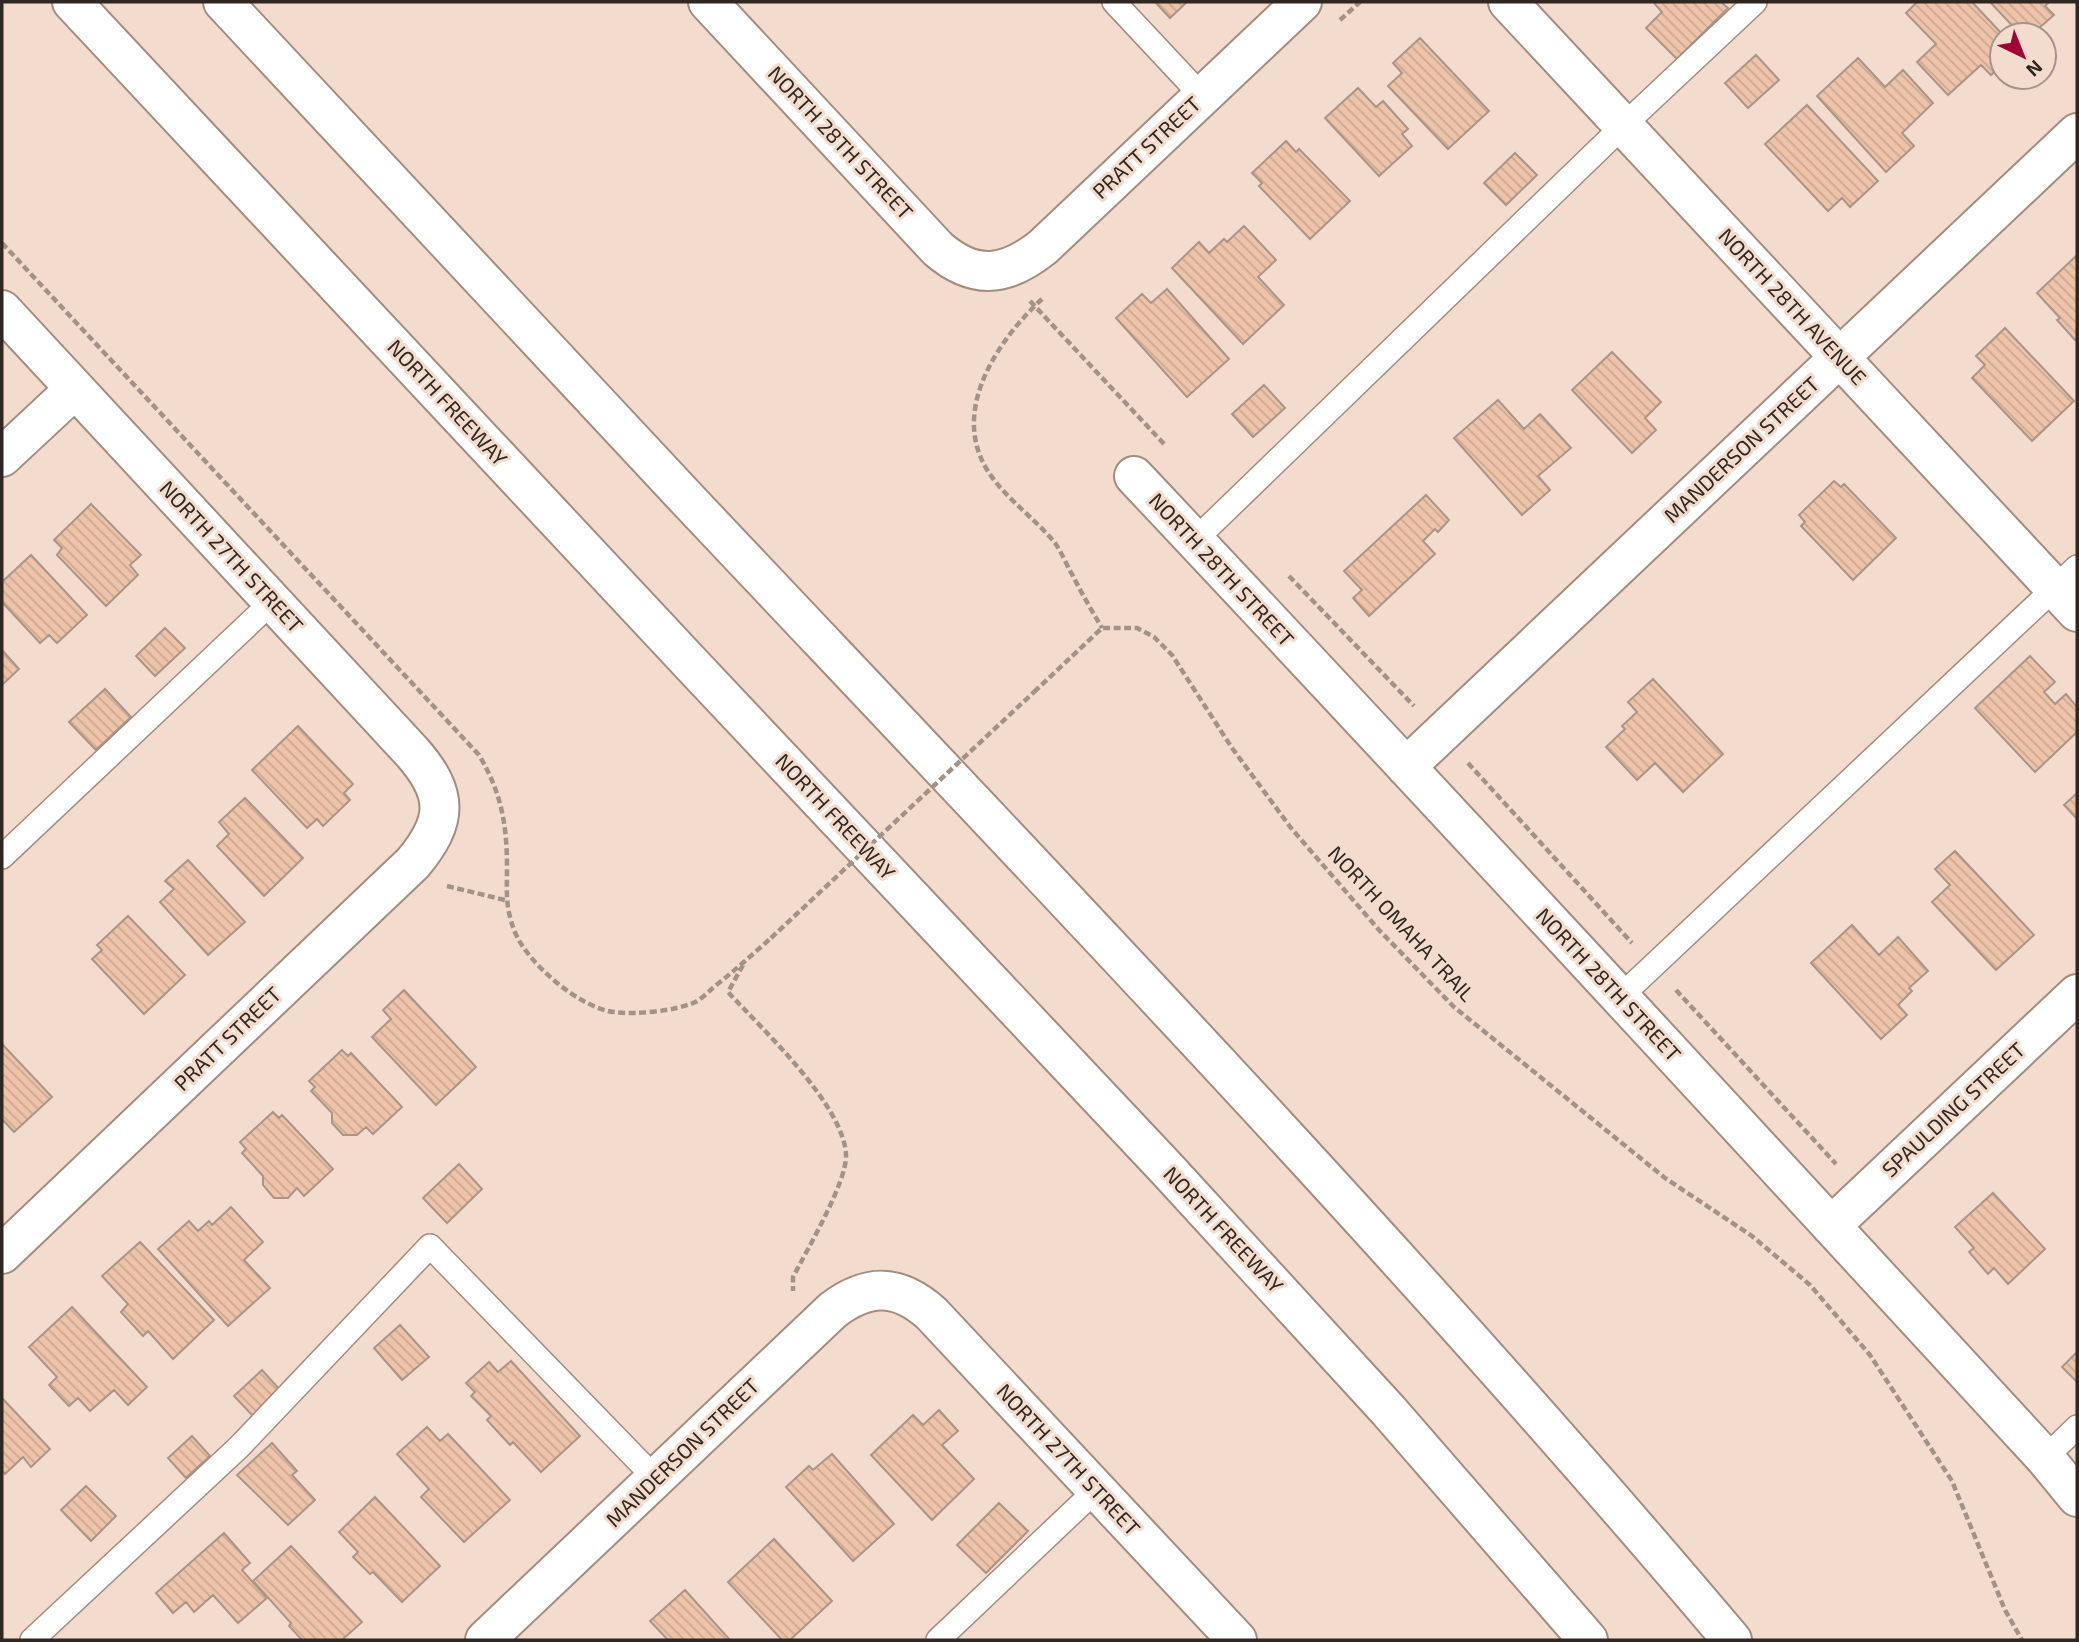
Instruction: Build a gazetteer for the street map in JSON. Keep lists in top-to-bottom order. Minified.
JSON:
{"streets":{"main road":["NORTH 28TH STREET","PRATT STREET","NORTH 28TH AVENUE","NORTH FREEWAY","MANDERSON STREET","NORTH 27TH STREET","SPAULDING STREET"],"path":["NORTH OMAHA TRAIL"]},"crossings":[["NORTH 28TH STREET","PRATT STREET"],["NORTH 28TH STREET","MANDERSON STREET"],["NORTH 28TH STREET","SPAULDING STREET"],["PRATT STREET","NORTH 27TH STREET"],["NORTH 28TH AVENUE","MANDERSON STREET"],["MANDERSON STREET","NORTH 27TH STREET"]],"north":"bottom right"}
